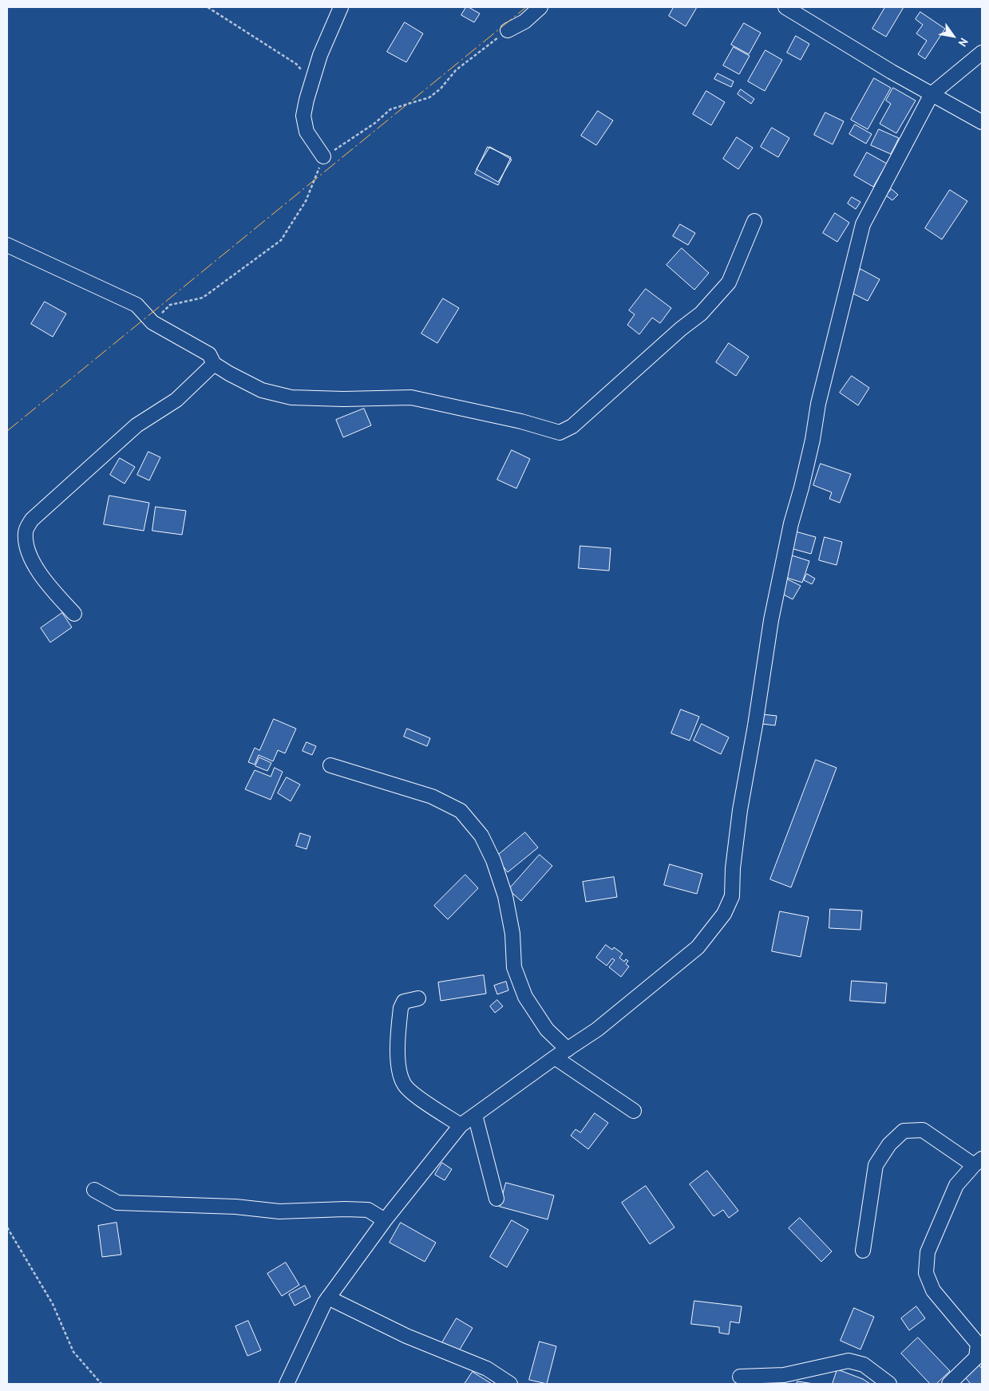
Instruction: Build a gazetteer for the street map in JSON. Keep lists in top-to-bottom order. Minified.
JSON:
{"north":"bottom right"}
